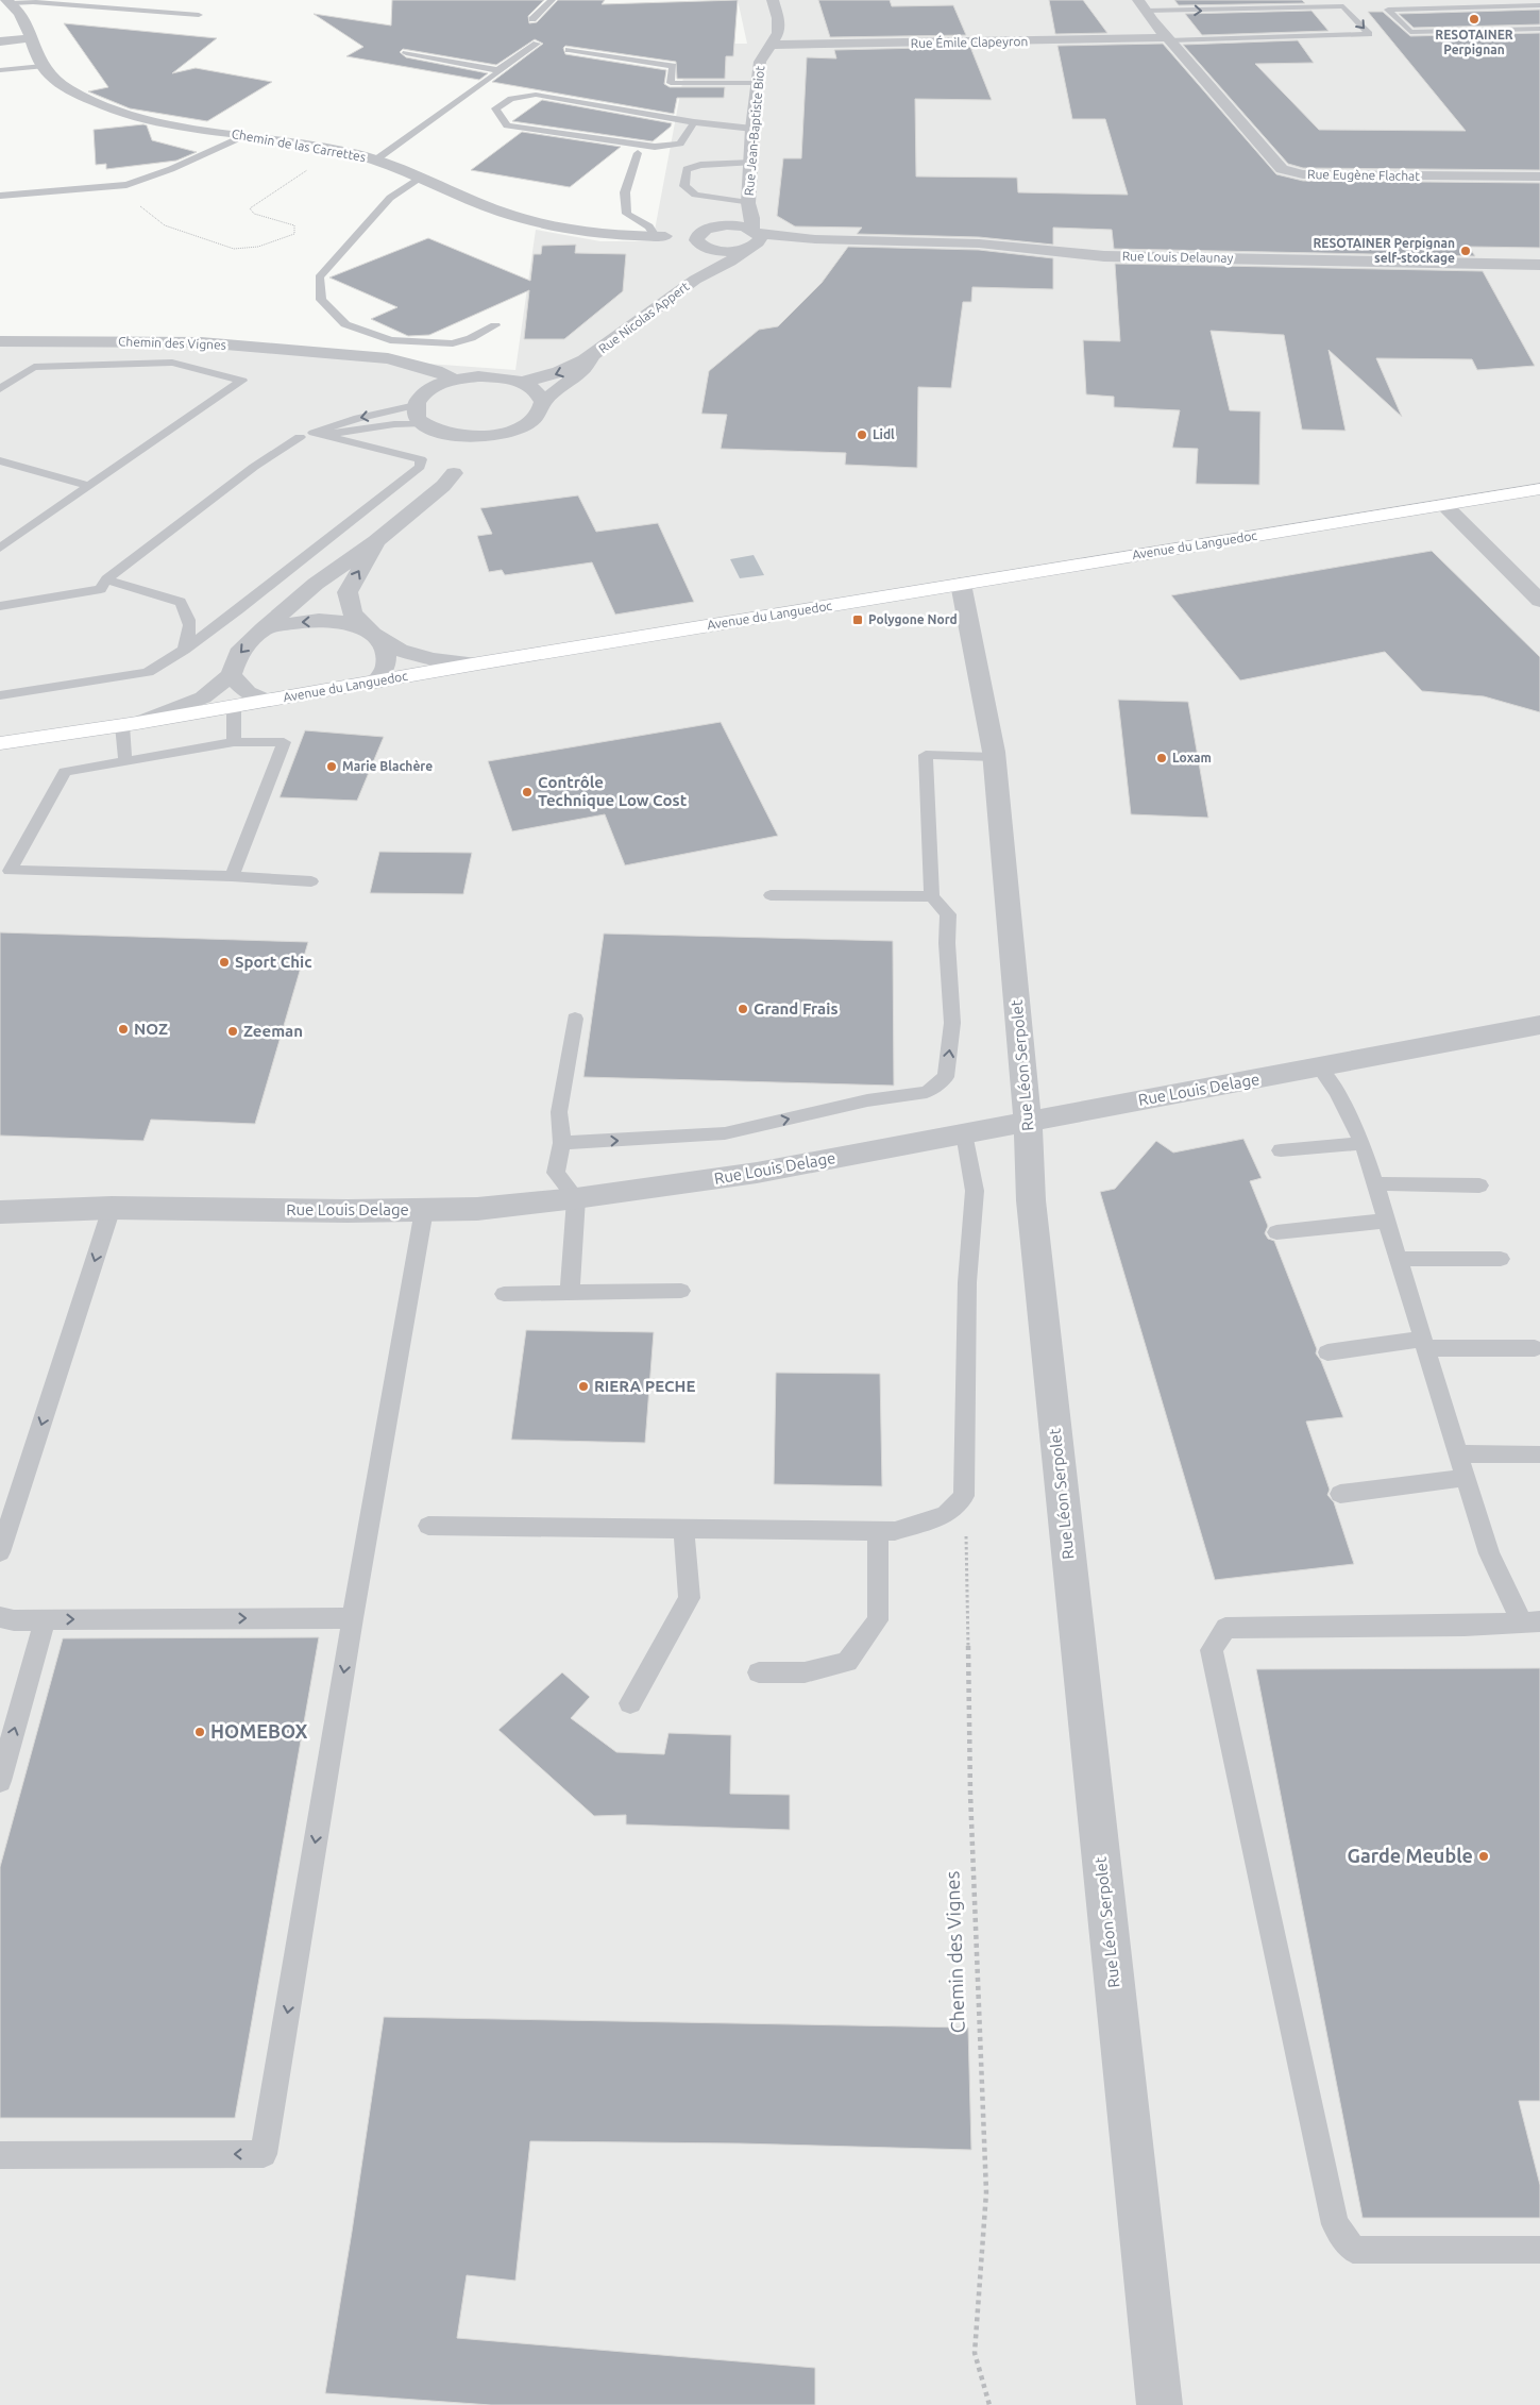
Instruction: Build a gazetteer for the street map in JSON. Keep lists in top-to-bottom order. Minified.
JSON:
{"streets":{"main road":["Avenue du Languedoc"],"street":["Rue Émile Clapeyron","Rue Jean-Baptiste Biot","Chemin de las Carrettes","Rue Eugène Flachat","Rue Louis Delaunay","Rue Nicolas Appert","Chemin des Vignes","Rue Léon Serpolet","Rue Louis Delage"]},"crossings":[["Rue Émile Clapeyron","Rue Jean-Baptiste Biot"],["Rue Émile Clapeyron","Rue Eugène Flachat"],["Rue Jean-Baptiste Biot","Chemin de las Carrettes"],["Rue Jean-Baptiste Biot","Rue Louis Delaunay"],["Rue Jean-Baptiste Biot","Rue Nicolas Appert"],["Chemin de las Carrettes","Rue Louis Delaunay"],["Chemin de las Carrettes","Rue Nicolas Appert"],["Rue Louis Delaunay","Rue Nicolas Appert"],["Avenue du Languedoc","Rue Léon Serpolet"],["Rue Léon Serpolet","Rue Louis Delage"]],"places":{"other":["RESOTAINER Perpignan","RESOTAINER Perpignan self-stockage","Lidl","Loxam","Marie Blachère","Contrôle Technique Low Cost","Sport Chic","Grand Frais","NOZ","Zeeman","RIERA PECHE","HOMEBOX","Garde Meuble"],"transit":["Polygone Nord"]}}
